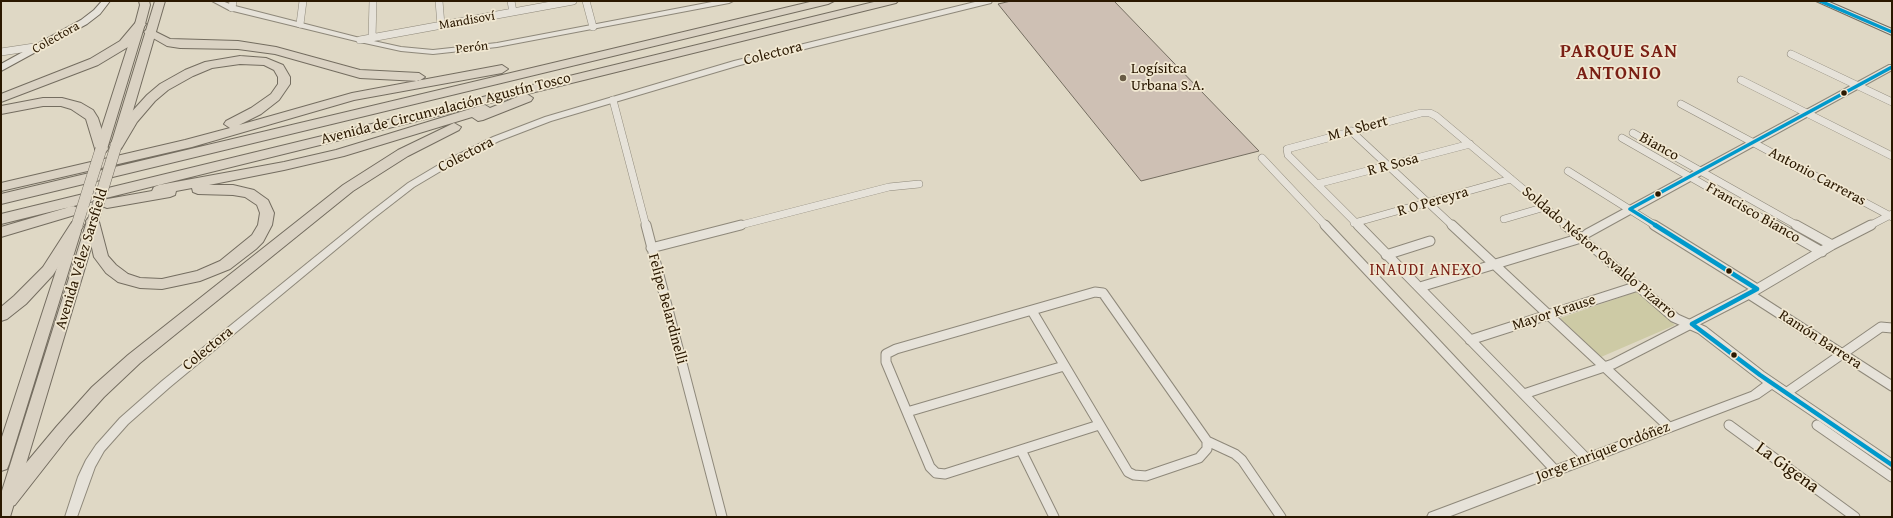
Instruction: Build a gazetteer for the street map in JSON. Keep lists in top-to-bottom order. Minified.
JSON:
{"streets":{"highway":["Avenida de Circunvalación Agustín Tosco"],"main road":["Colectora","Avenida Vélez Sarsfield"],"street":["Mandisoví","Perón","M A Sbert","Bianco","R R Sosa","Antonio Carreras","R O Pereyra","Francisco Bianco","Soldado Néstor Osvaldo Pizarro","Felipe Belardinelli","Mayor Krause","Ramón Barrera","Jorge Enrique Ordóñez","La Gigena"]},"crossings":[["Mandisoví","Perón"],["Colectora","Felipe Belardinelli"],["M A Sbert","R R Sosa"],["M A Sbert","Soldado Néstor Osvaldo Pizarro"],["R R Sosa","Soldado Néstor Osvaldo Pizarro"],["R O Pereyra","Soldado Néstor Osvaldo Pizarro"],["Soldado Néstor Osvaldo Pizarro","Mayor Krause"],["Soldado Néstor Osvaldo Pizarro","Jorge Enrique Ordóñez"]],"districts":["PARQUE SAN ANTONIO","INAUDI ANEXO"],"places":["Logísitca Urbana S.A."]}
